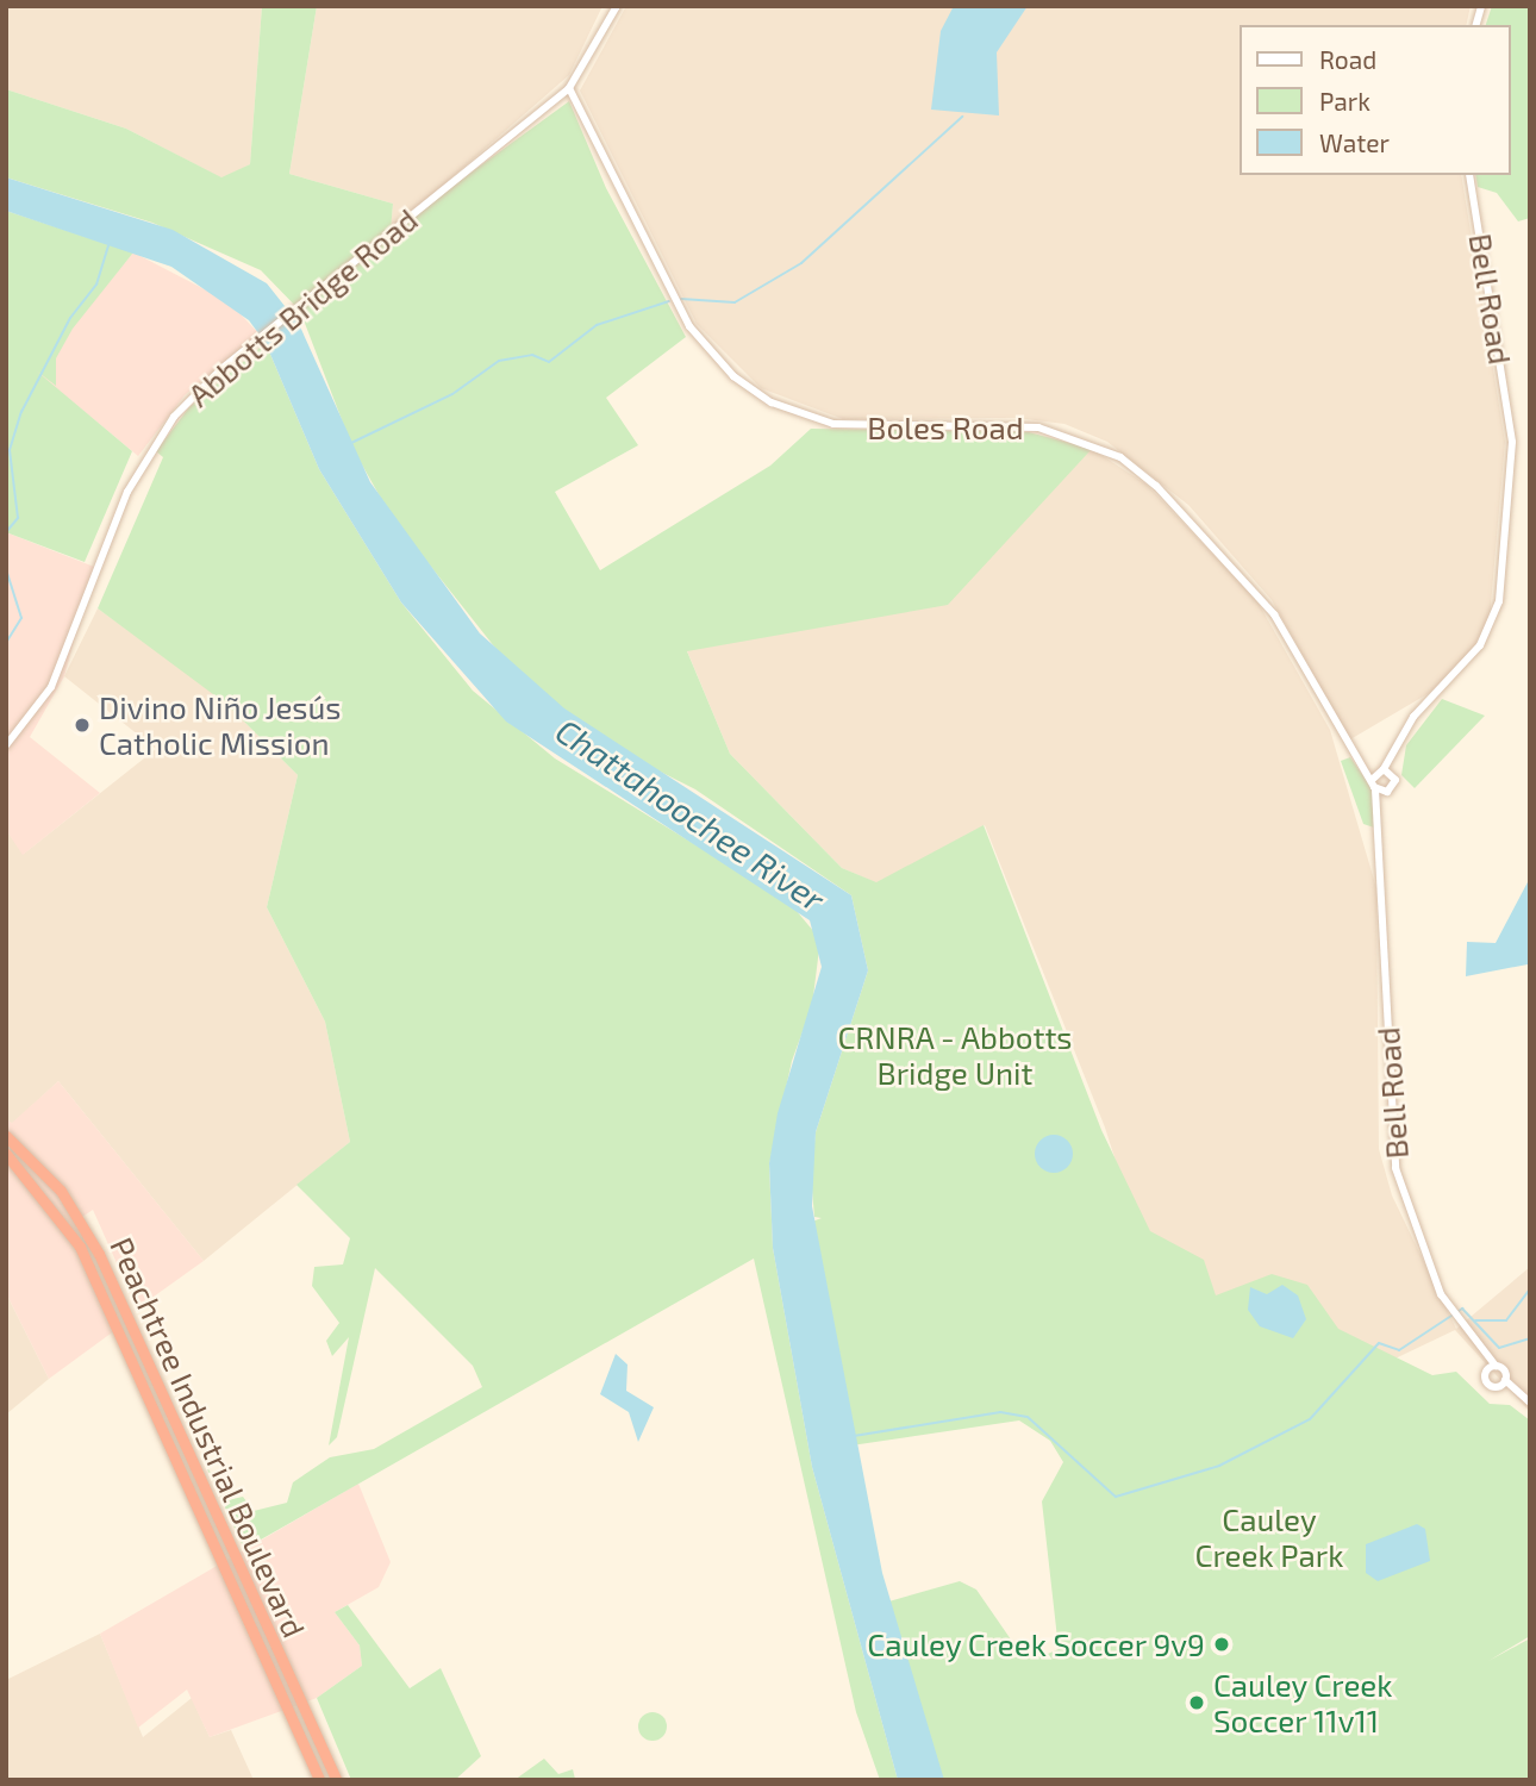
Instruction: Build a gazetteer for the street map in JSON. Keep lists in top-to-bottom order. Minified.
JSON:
{"streets":{"highway":["Peachtree Industrial Boulevard"],"street":["Bell Road","Abbotts Bridge Road","Boles Road"]},"crossings":[["Bell Road","Boles Road"],["Abbotts Bridge Road","Boles Road"]],"water":["Chattahoochee River"],"parks":["CRNRA - Abbotts Bridge Unit","Cauley Creek Park"],"places":["Divino Niño Jesús Catholic Mission","Cauley Creek Soccer 9v9","Cauley Creek Soccer 11v11"],"legend":["Road","Park","Water"]}
